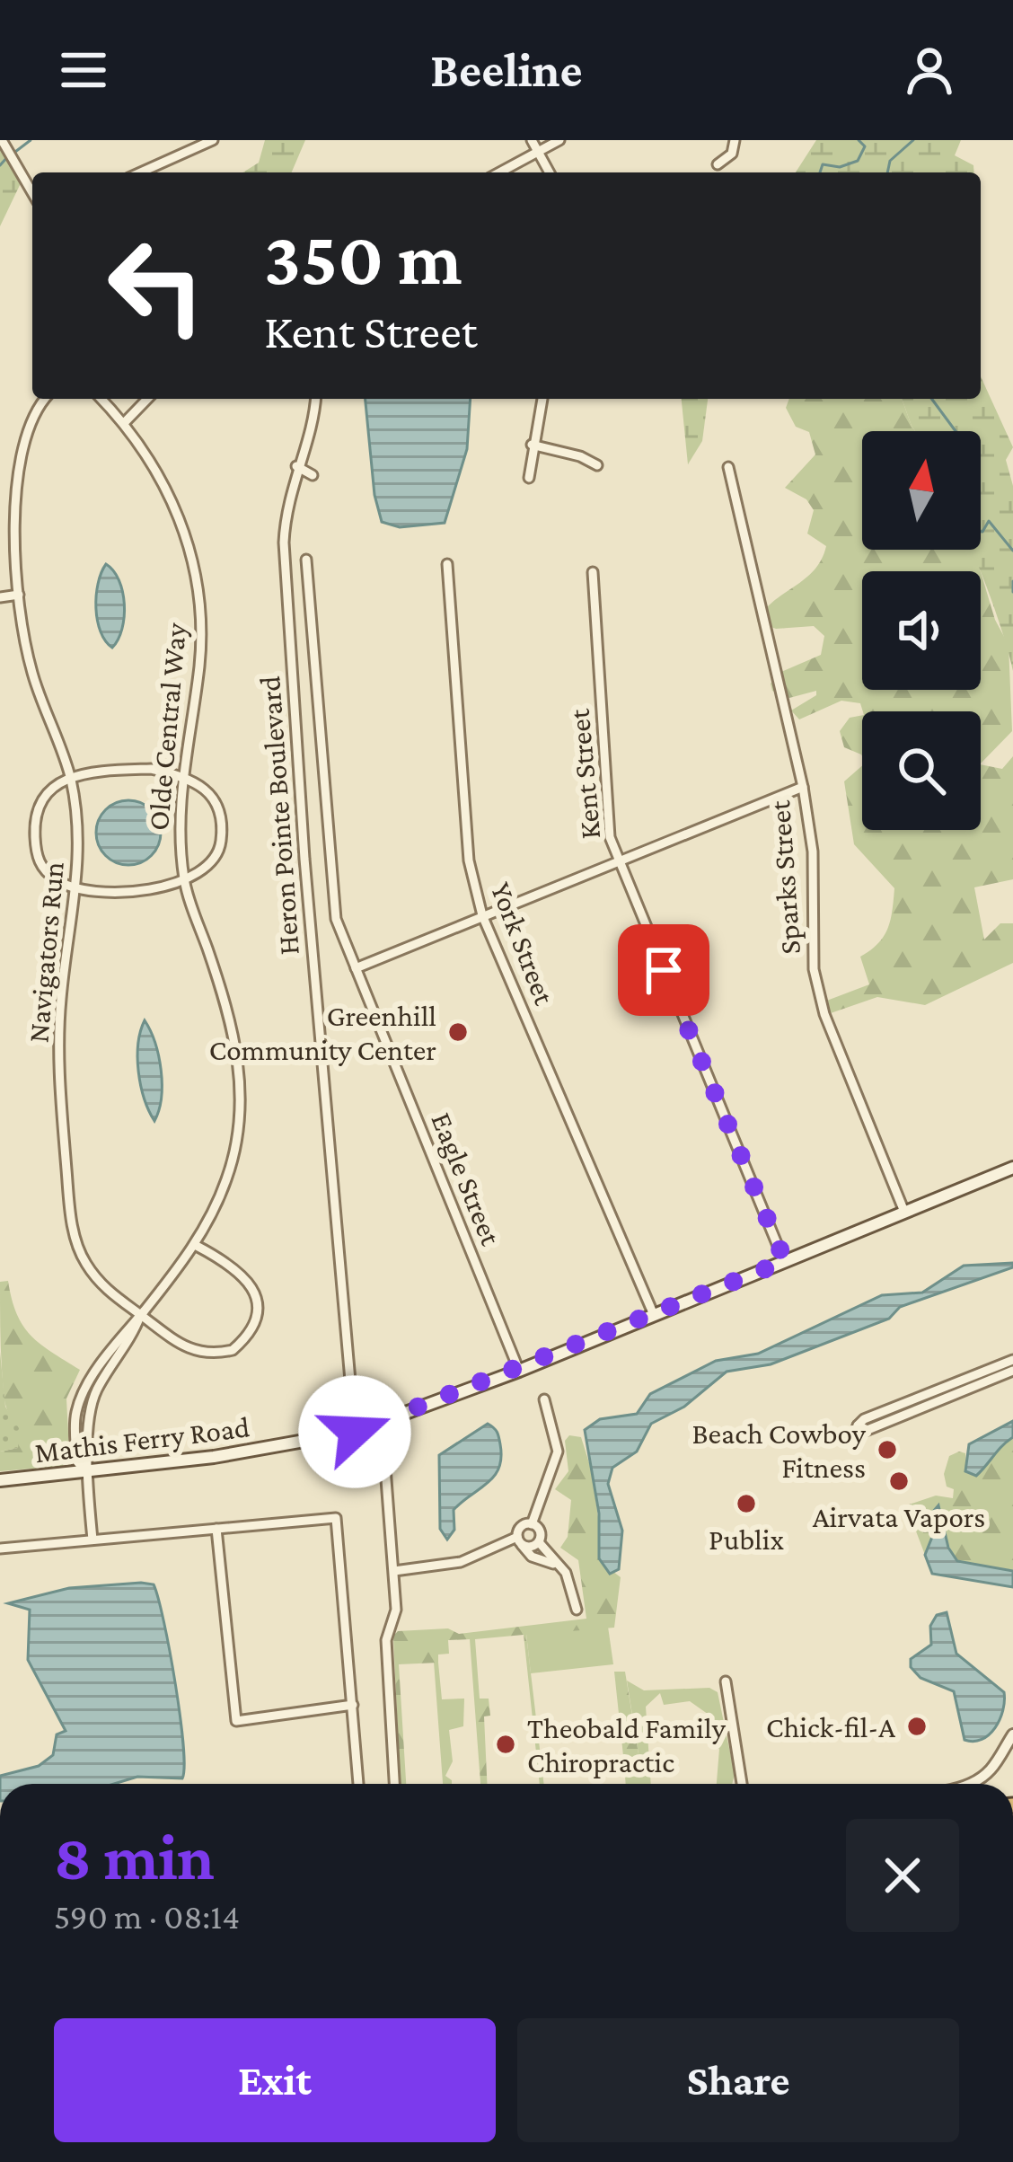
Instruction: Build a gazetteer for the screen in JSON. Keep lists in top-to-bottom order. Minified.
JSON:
{"streets":{"main road":["Mathis Ferry Road"],"street":["Olde Central Way","Kent Street","Heron Pointe Boulevard","Sparks Street","York Street","Navigators Run","Eagle Street"]},"crossings":[["Olde Central Way","Navigators Run"],["Olde Central Way","Mathis Ferry Road"],["Kent Street","Mathis Ferry Road"],["Heron Pointe Boulevard","Mathis Ferry Road"],["Sparks Street","Mathis Ferry Road"],["York Street","Mathis Ferry Road"],["Eagle Street","Mathis Ferry Road"]],"places":["Greenhill Community Center","Beach Cowboy Fitness","Airvata Vapors","Publix","Chick-fil-A","Theobald Family Chiropractic"],"north":"top","page":{"header":"Beeline","turn":["350 m","Kent Street"],"heading":["8 min","590 m · 08:14"],"buttons":["Exit","Share"]}}
